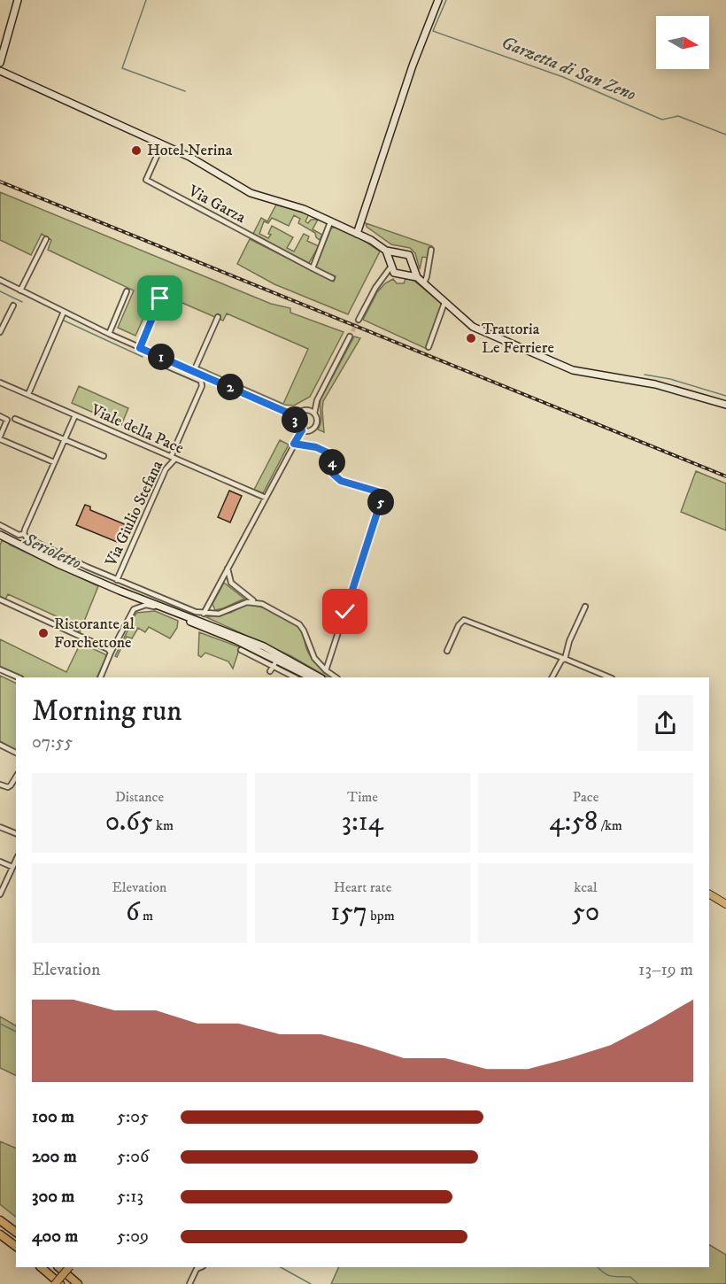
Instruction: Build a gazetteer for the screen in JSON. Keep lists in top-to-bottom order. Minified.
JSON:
{"streets":{"street":["Via Garza","Viale della Pace","Via Giulio Stefana"]},"crossings":[["Viale della Pace","Via Giulio Stefana"]],"water":["Garzetta di San Zeno","Serioletto"],"places":["Hotel Nerina","Trattoria Le Ferriere","Ristorante al Forchettone"],"north":"right","page":{"pins":["1","2","3","4","5"],"heading":["Morning run","07:55"],"stats":[["Distance","0.65 km"],["Time","3:14"],["Pace","4:58 /km"],["Elevation","6 m"],["Heart rate","157 bpm"],["kcal","50"]],"chart":["Elevation","13–19 m"],"list":[{"name":"100 m","note":"5:05"},{"name":"200 m","note":"5:06"},{"name":"300 m","note":"5:13"},{"name":"400 m","note":"5:09"}]}}
